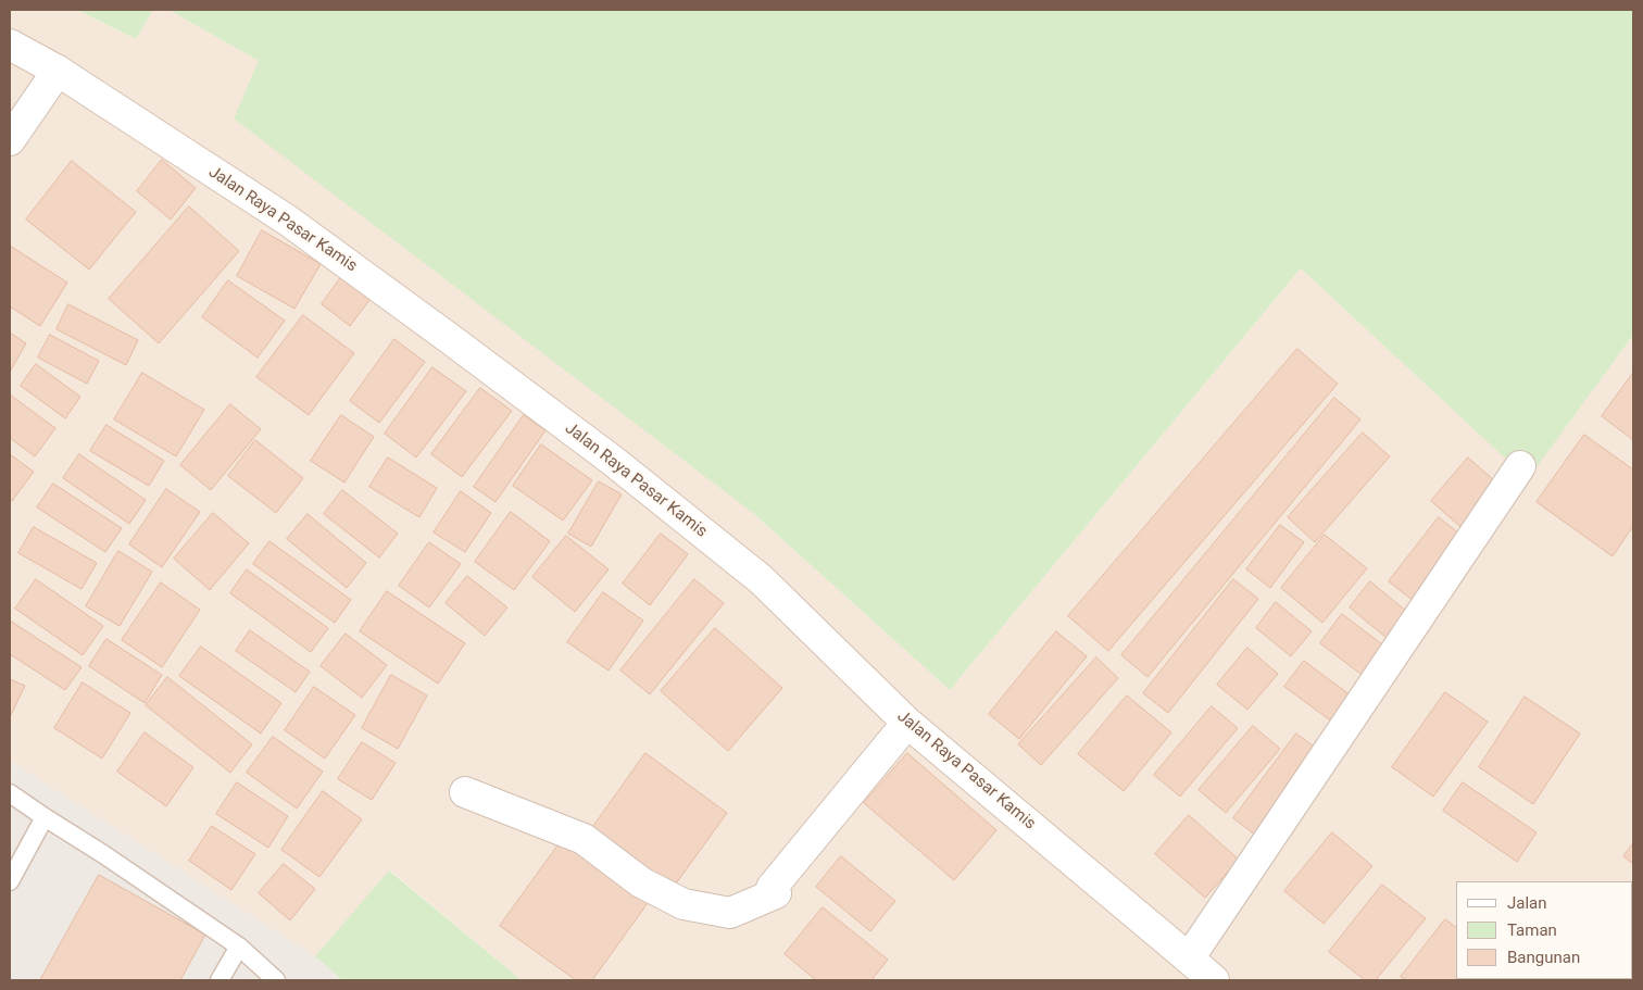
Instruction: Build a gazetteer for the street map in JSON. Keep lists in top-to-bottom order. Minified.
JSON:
{"streets":{"main road":["Jalan Raya Pasar Kamis"]},"legend":["Jalan","Taman","Bangunan"]}
